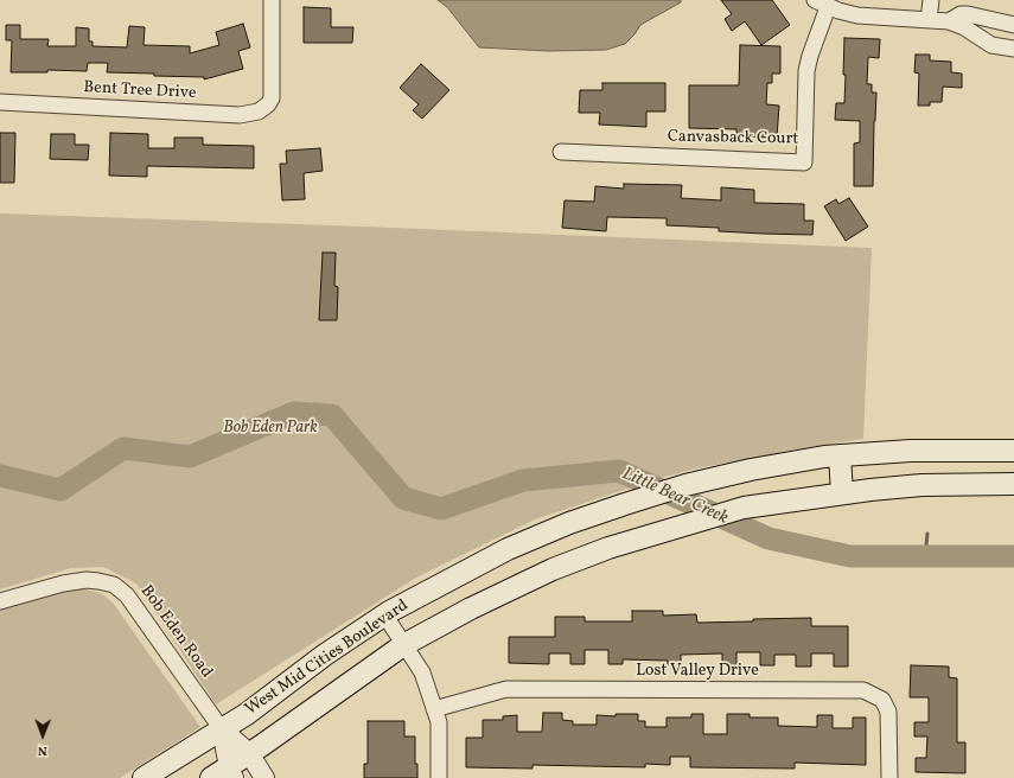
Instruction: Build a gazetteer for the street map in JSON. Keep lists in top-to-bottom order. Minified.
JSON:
{"streets":{"main road":["West Mid Cities Boulevard"],"street":["Bent Tree Drive","Canvasback Court","Bob Eden Road","Lost Valley Drive"]},"crossings":[["Bob Eden Road","West Mid Cities Boulevard"]],"water":["Little Bear Creek"],"parks":["Bob Eden Park"],"north":"bottom"}
